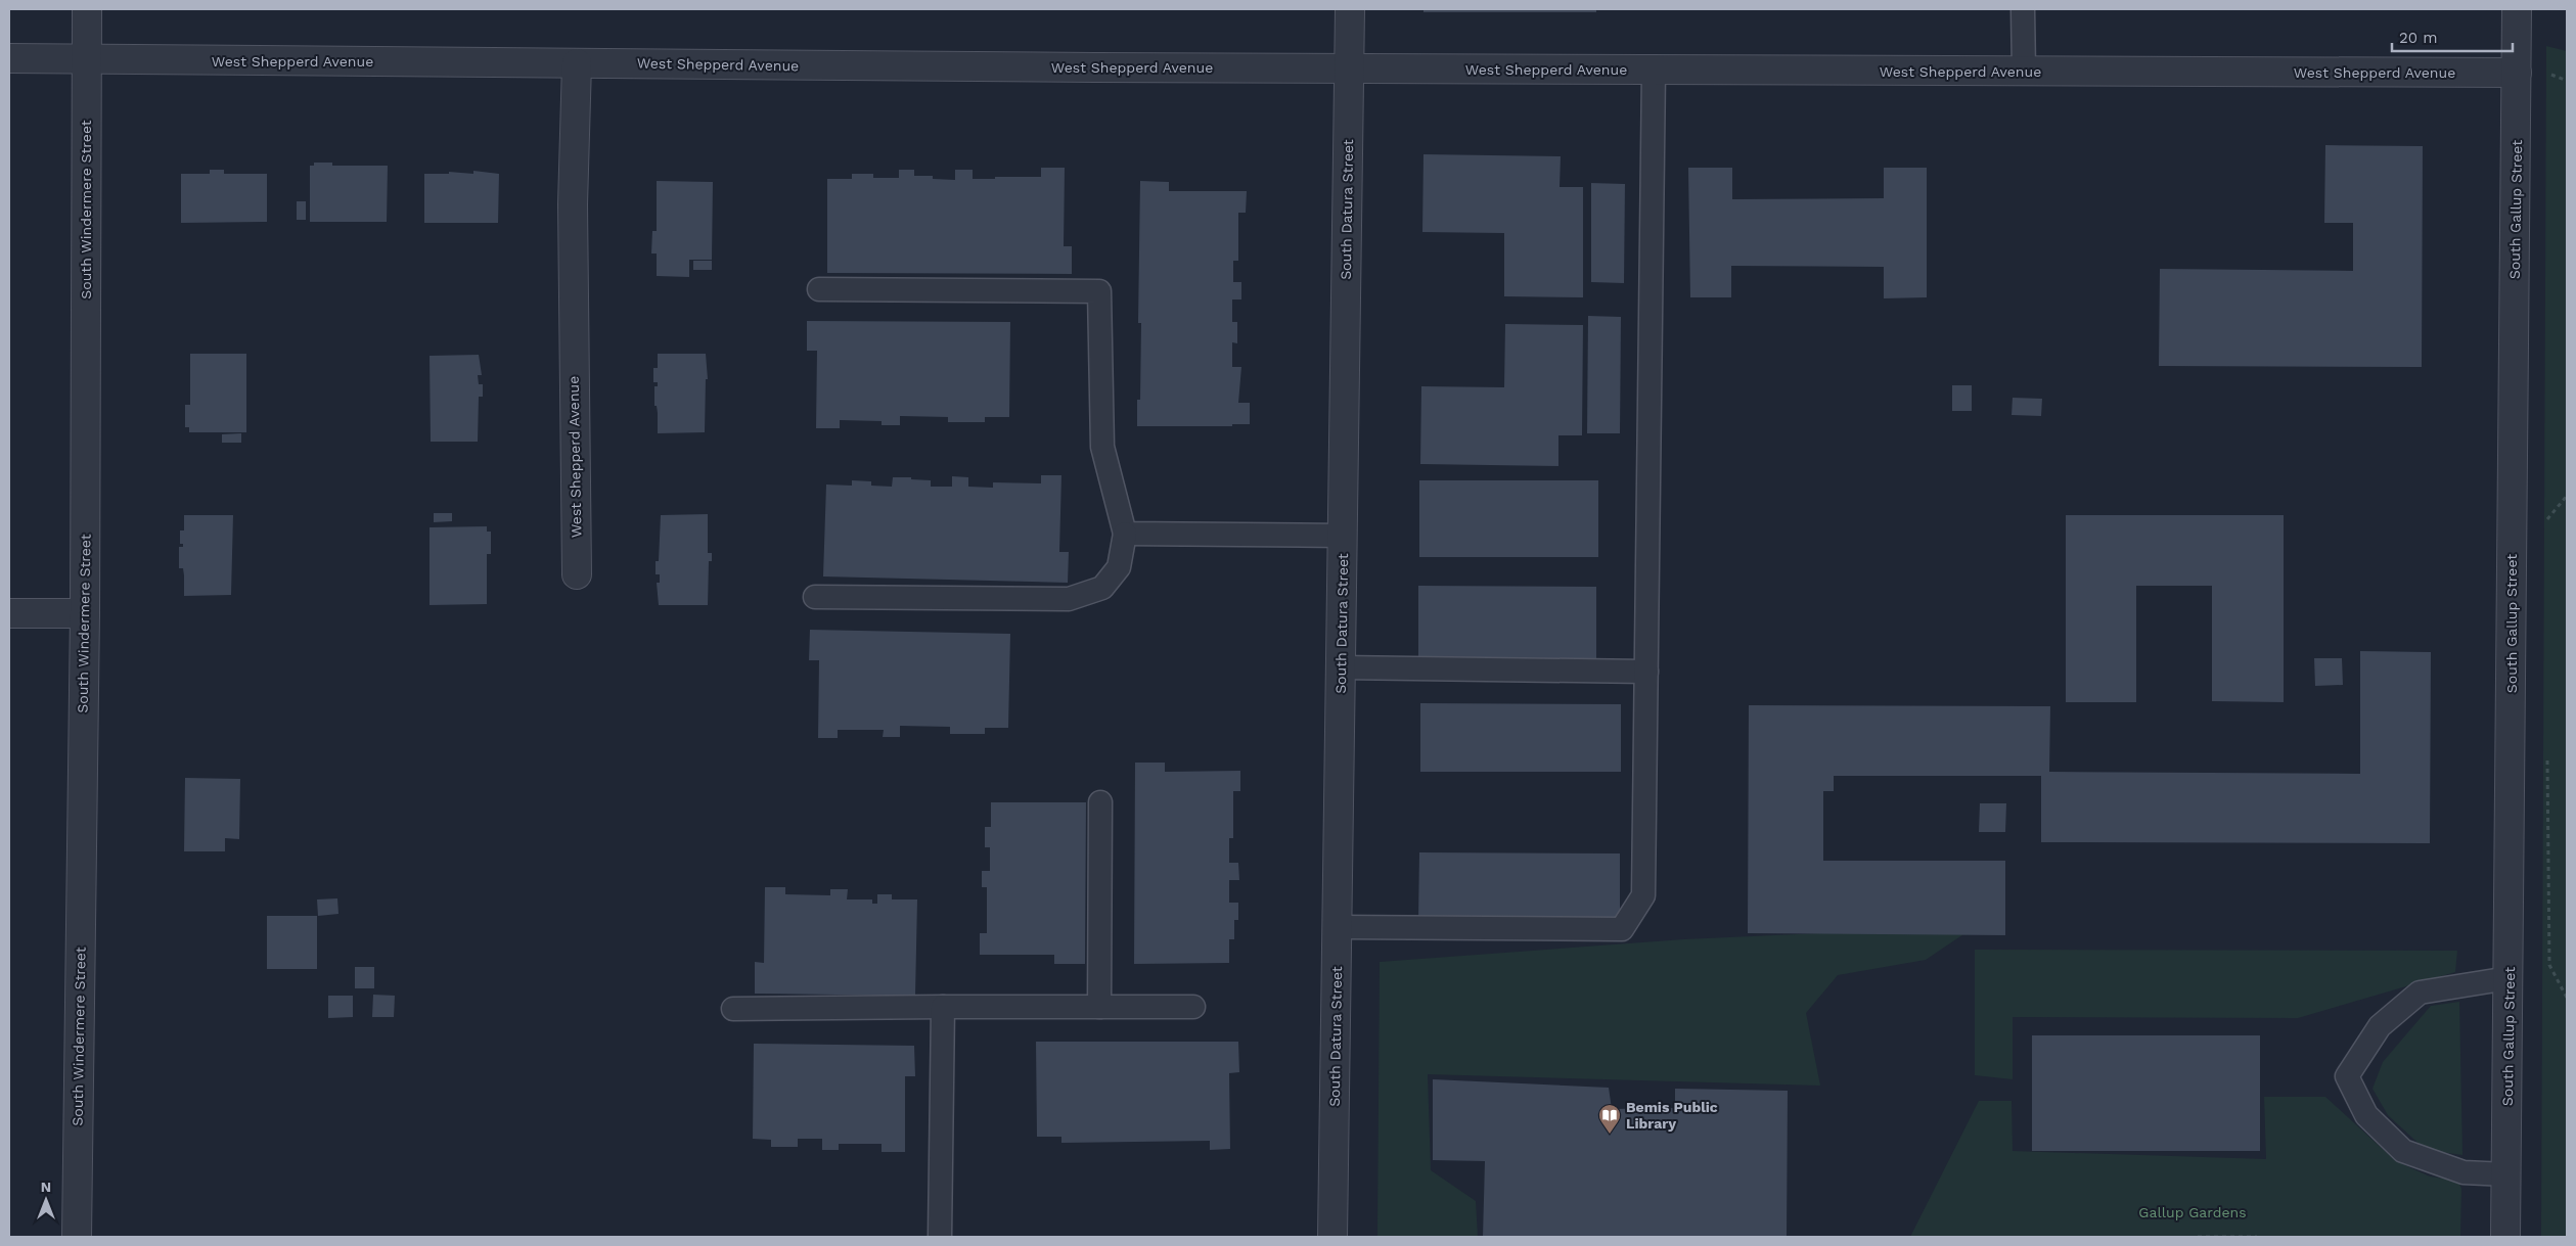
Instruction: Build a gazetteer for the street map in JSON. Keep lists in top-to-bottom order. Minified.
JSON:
{"streets":{"street":["West Shepperd Avenue","South Windermere Street","South Datura Street","South Gallup Street"]},"crossings":[["West Shepperd Avenue","South Windermere Street"],["West Shepperd Avenue","South Datura Street"],["West Shepperd Avenue","South Gallup Street"]],"parks":["Gallup Gardens"],"places":{"library":["Bemis Public Library"]},"scale_bar":"20 m","north":"top"}
